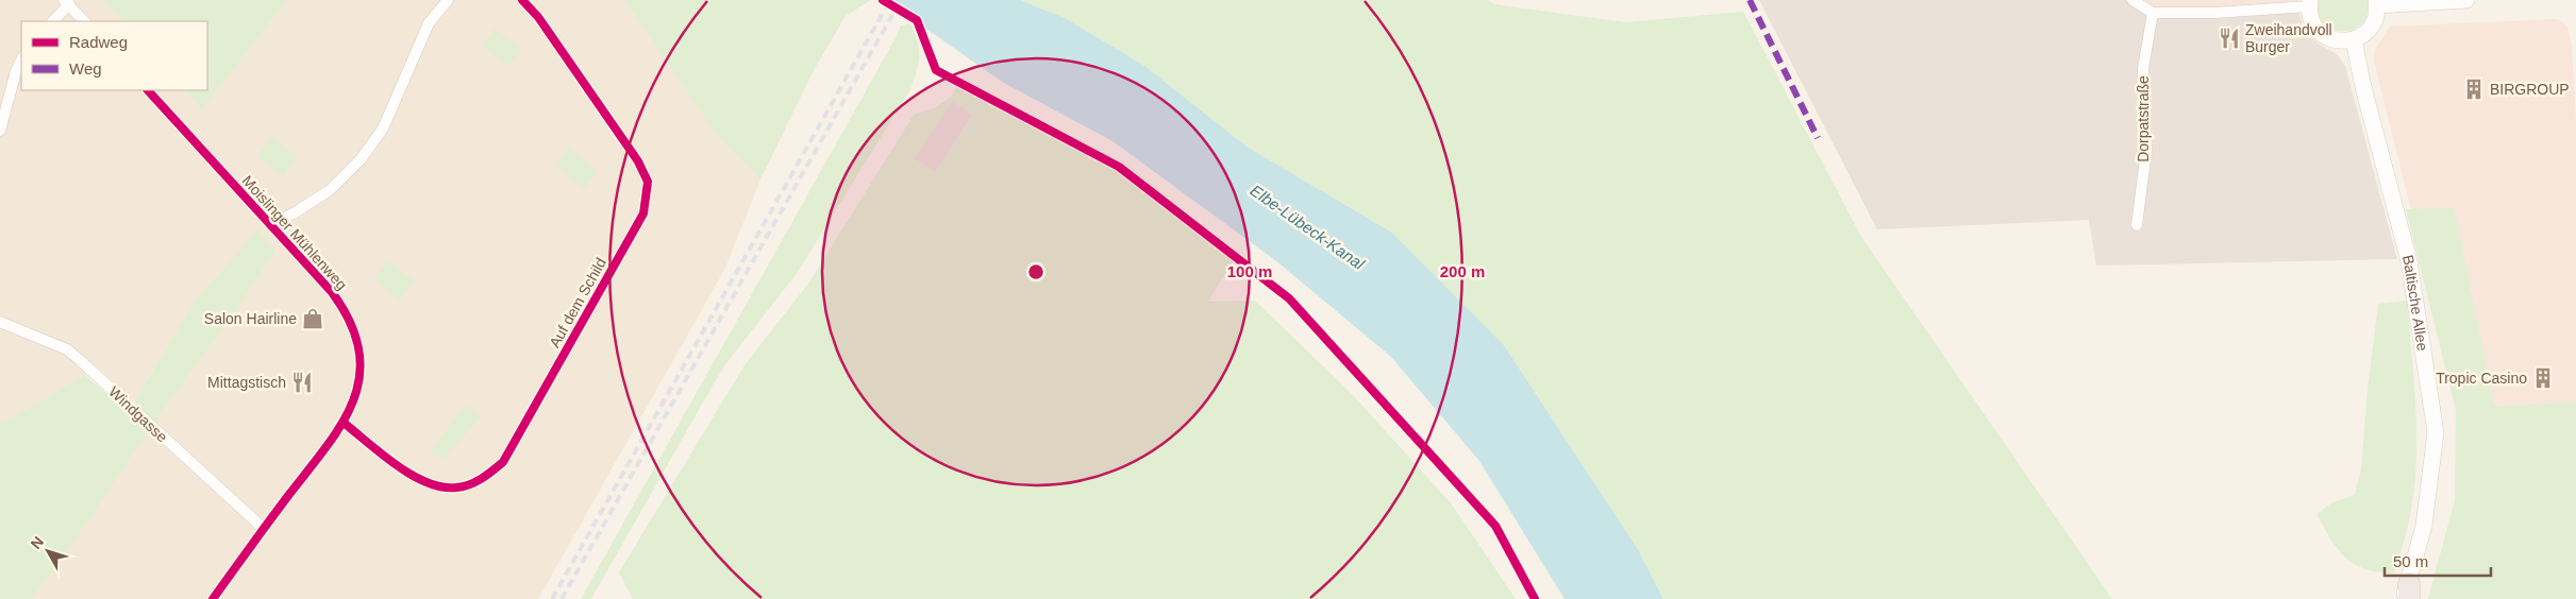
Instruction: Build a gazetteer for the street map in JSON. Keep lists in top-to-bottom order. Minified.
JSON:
{"streets":{"main road":["Baltische Allee"],"street":["Dorpatstraße","Moislinger Mühlenweg","Auf dem Schild","Windgasse"]},"crossings":[["Moislinger Mühlenweg","Auf dem Schild"],["Moislinger Mühlenweg","Windgasse"]],"water":["Elbe-Lübeck-Kanal"],"places":{"restaurant":["Zweihandvoll Burger","Mittagstisch"],"building":["BIRGROUP","Tropic Casino"],"shop":["Salon Hairline"]},"legend":["Radweg","Weg"],"scale_bar":"50 m","north":"top left","rings":["100 m","200 m"]}
